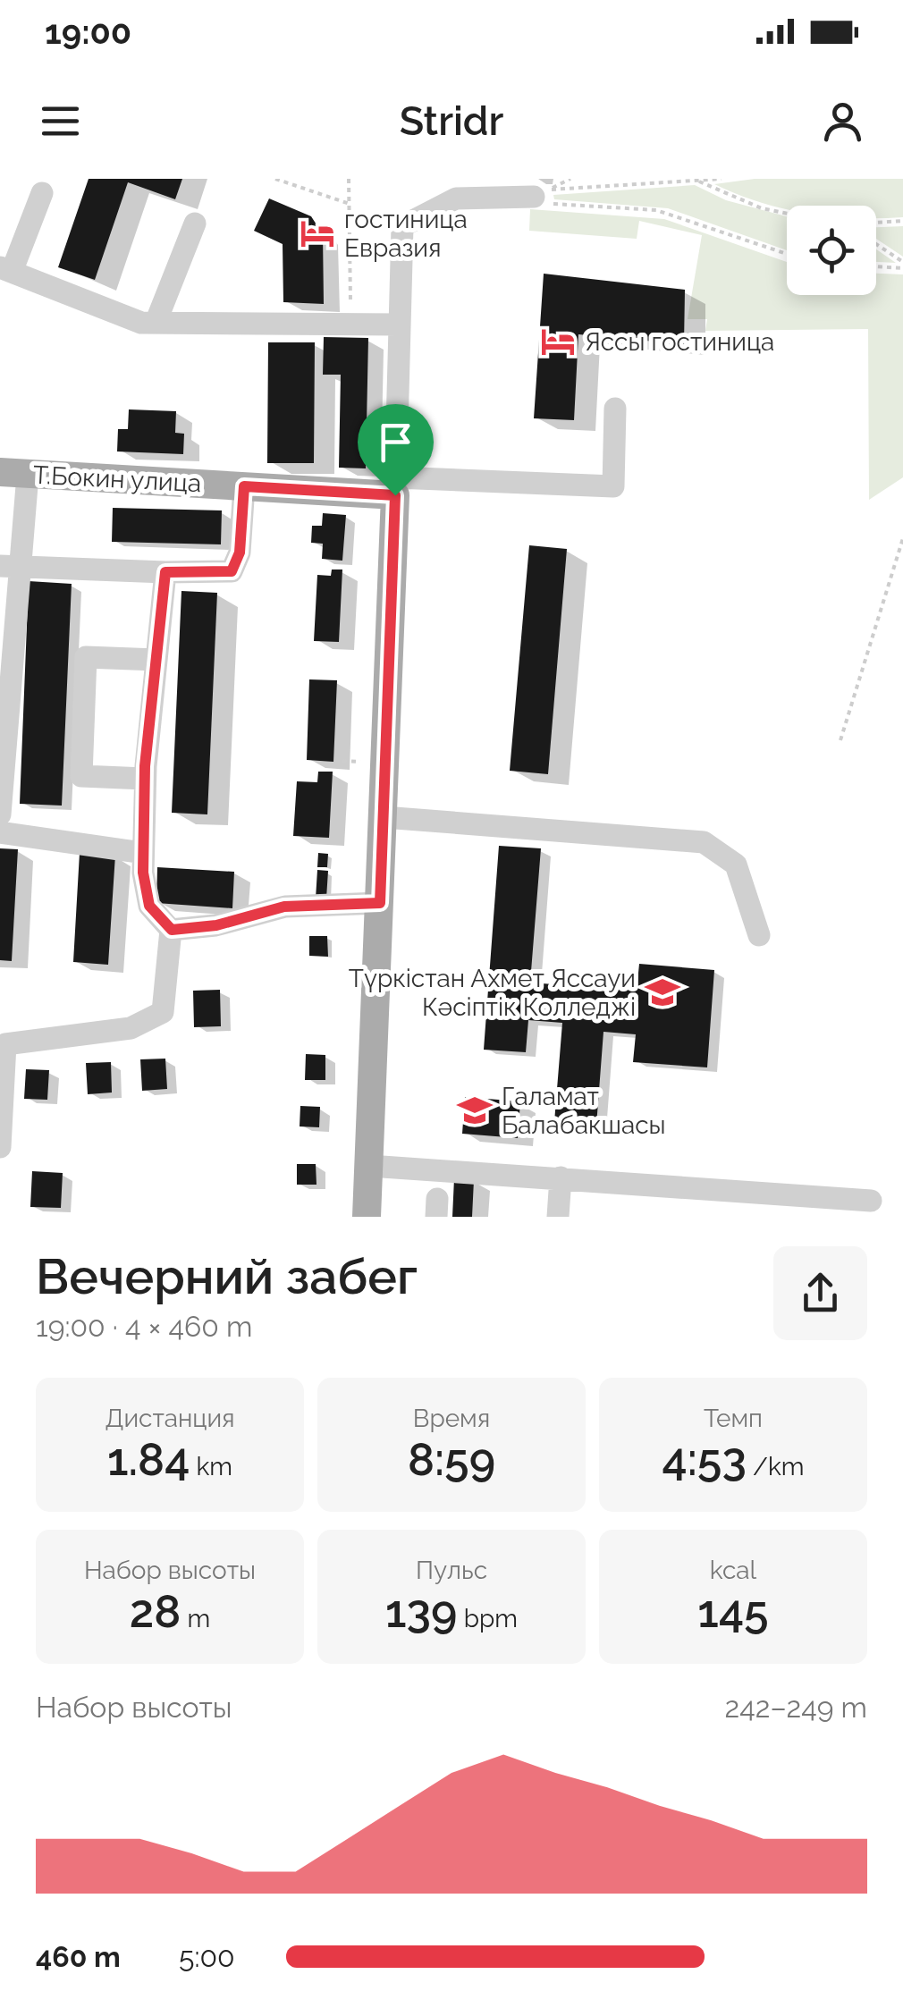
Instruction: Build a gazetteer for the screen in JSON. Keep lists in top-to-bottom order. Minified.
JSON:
{"streets":{"main road":["Т.Бокин улица"]},"places":{"hotel":["гостиница Евразия","Яссы гостиница"],"school or university":["Түркістан Ахмет Яссауи Кәсіптік Колледжі","Галамат Балабакшасы"]},"page":{"status":"19:00","header":"Stridr","heading":["Вечерний забег","19:00 · 4 × 460 m"],"stats":[["Дистанция","1.84 km"],["Время","8:59"],["Темп","4:53 /km"],["Набор высоты","28 m"],["Пульс","139 bpm"],["kcal","145"]],"chart":["Набор высоты","242–249 m"],"list":[{"name":"460 m","note":"5:00"}]}}
